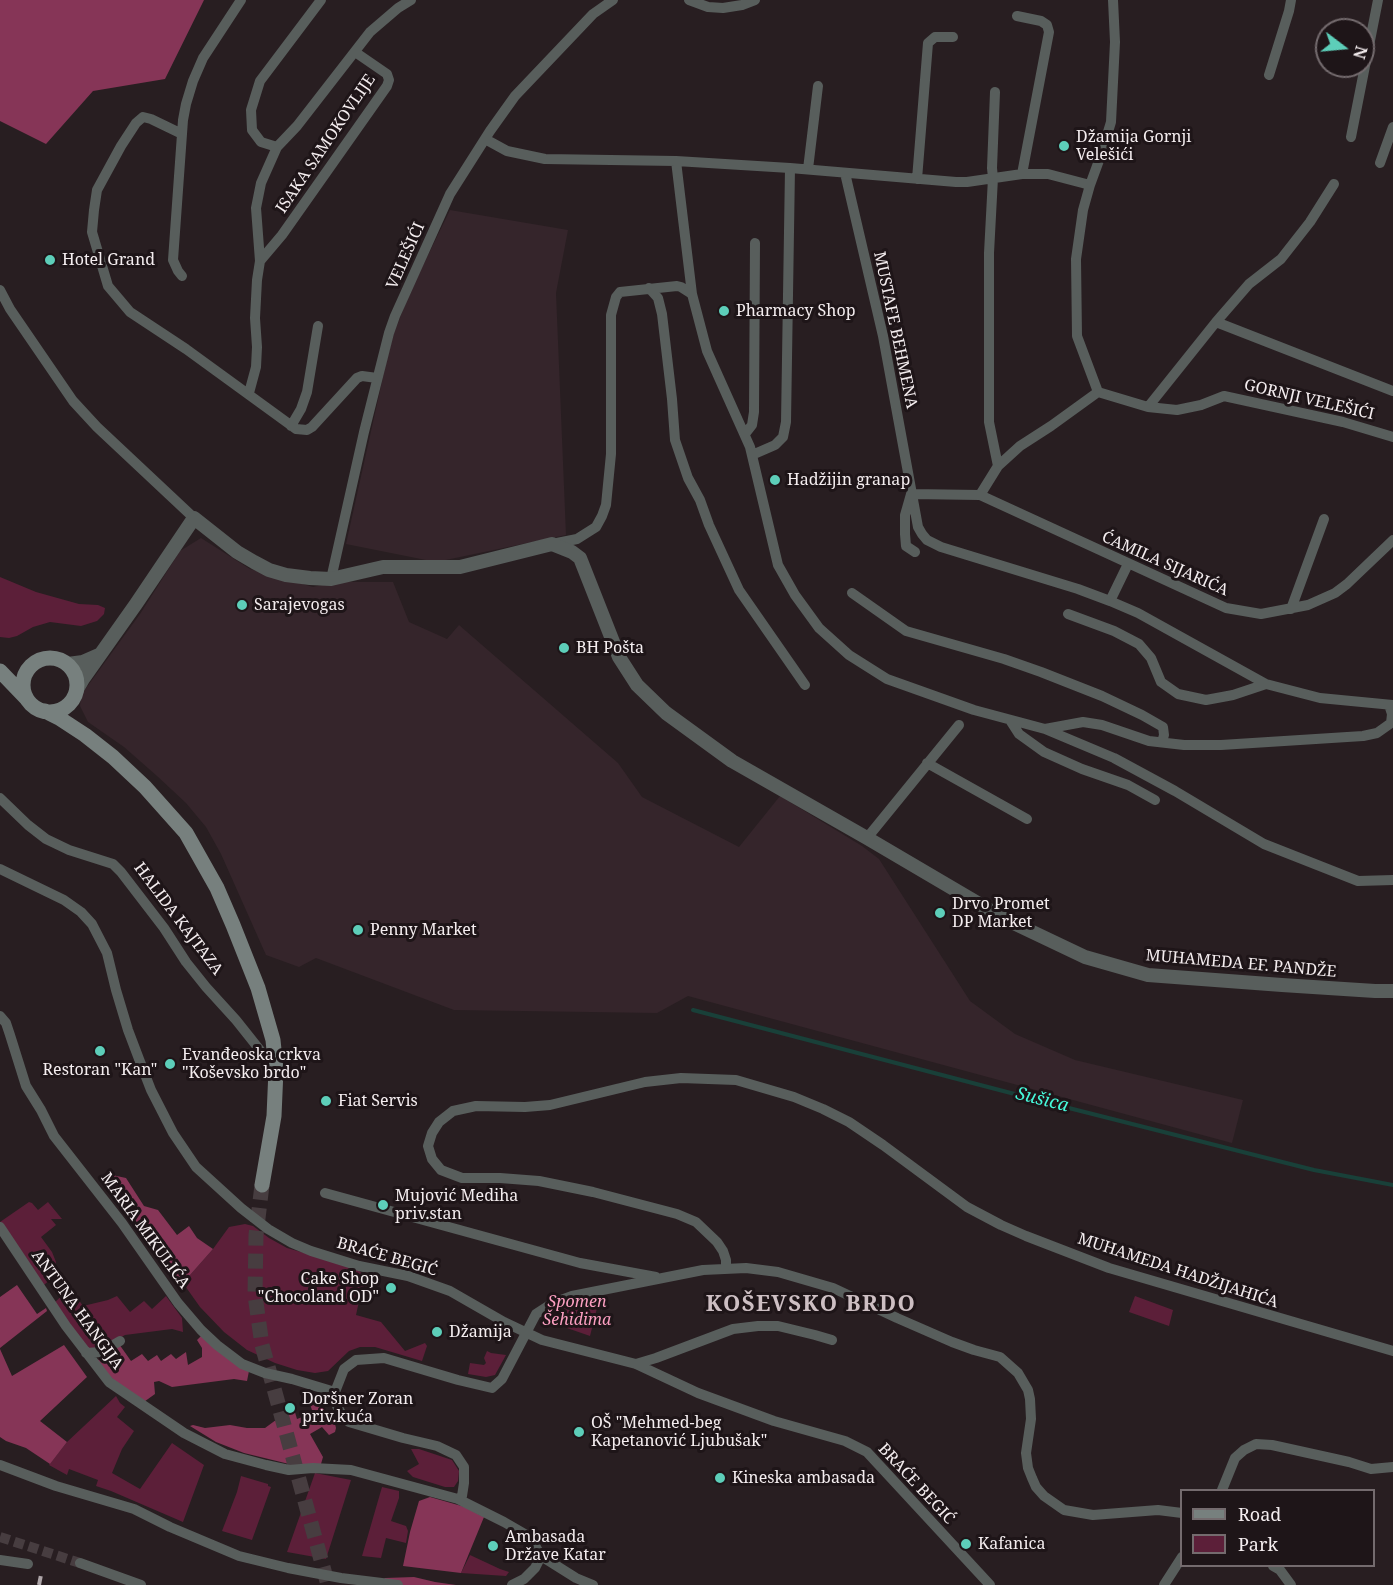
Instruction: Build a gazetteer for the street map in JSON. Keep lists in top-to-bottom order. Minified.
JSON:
{"streets":{"main road":["HALIDA KAJTAZA"],"street":["ISAKA SAMOKOVLIJE","VELEŠIĆI","MUSTAFE BEHMENA","GORNJI VELEŠIĆI","ĆAMILA SIJARIĆA","MUHAMEDA EF. PANDŽE","MARIA MIKULIĆA","BRAĆE BEGIĆ","MUHAMEDA HADŽIJAHIĆA","ANTUNA HANGIJA"]},"crossings":[["MUSTAFE BEHMENA","ĆAMILA SIJARIĆA"]],"districts":["KOŠEVSKO BRDO"],"water":["Sušica"],"parks":["Spomen Šehidima"],"places":["Džamija Gornji Velešići","Hotel Grand","Pharmacy Shop","Hadžijin granap","Sarajevogas","BH Pošta","Drvo Promet DP Market","Penny Market","Restoran \"Kan\"","Evanđeoska crkva \"Koševsko brdo\"","Fiat Servis","Mujović Mediha priv.stan","Cake Shop \"Chocoland OD\"","Džamija","Doršner Zoran priv.kuća","OŠ \"Mehmed-beg Kapetanović Ljubušak\"","Kineska ambasada","Kafanica","Ambasada Države Katar"],"legend":["Road","Park"],"north":"right"}
